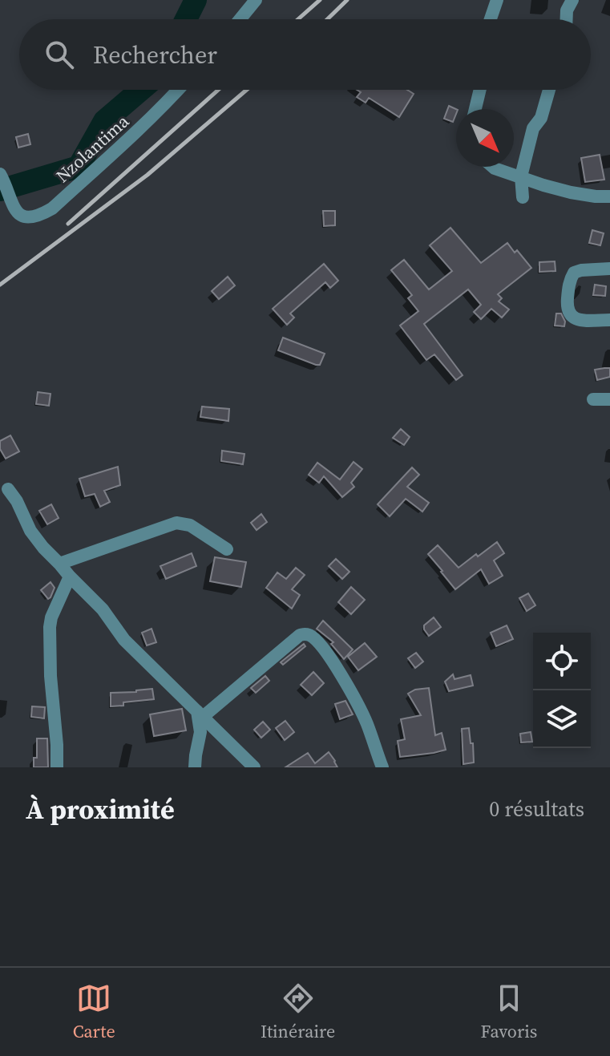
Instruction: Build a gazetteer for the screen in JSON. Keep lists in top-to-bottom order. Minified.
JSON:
{"streets":{"street":["Nzolantima"]},"north":"bottom right","page":{"search":"Rechercher","heading":["À proximité","0 résultats"],"nav":["Carte","Itinéraire","Favoris"]}}
